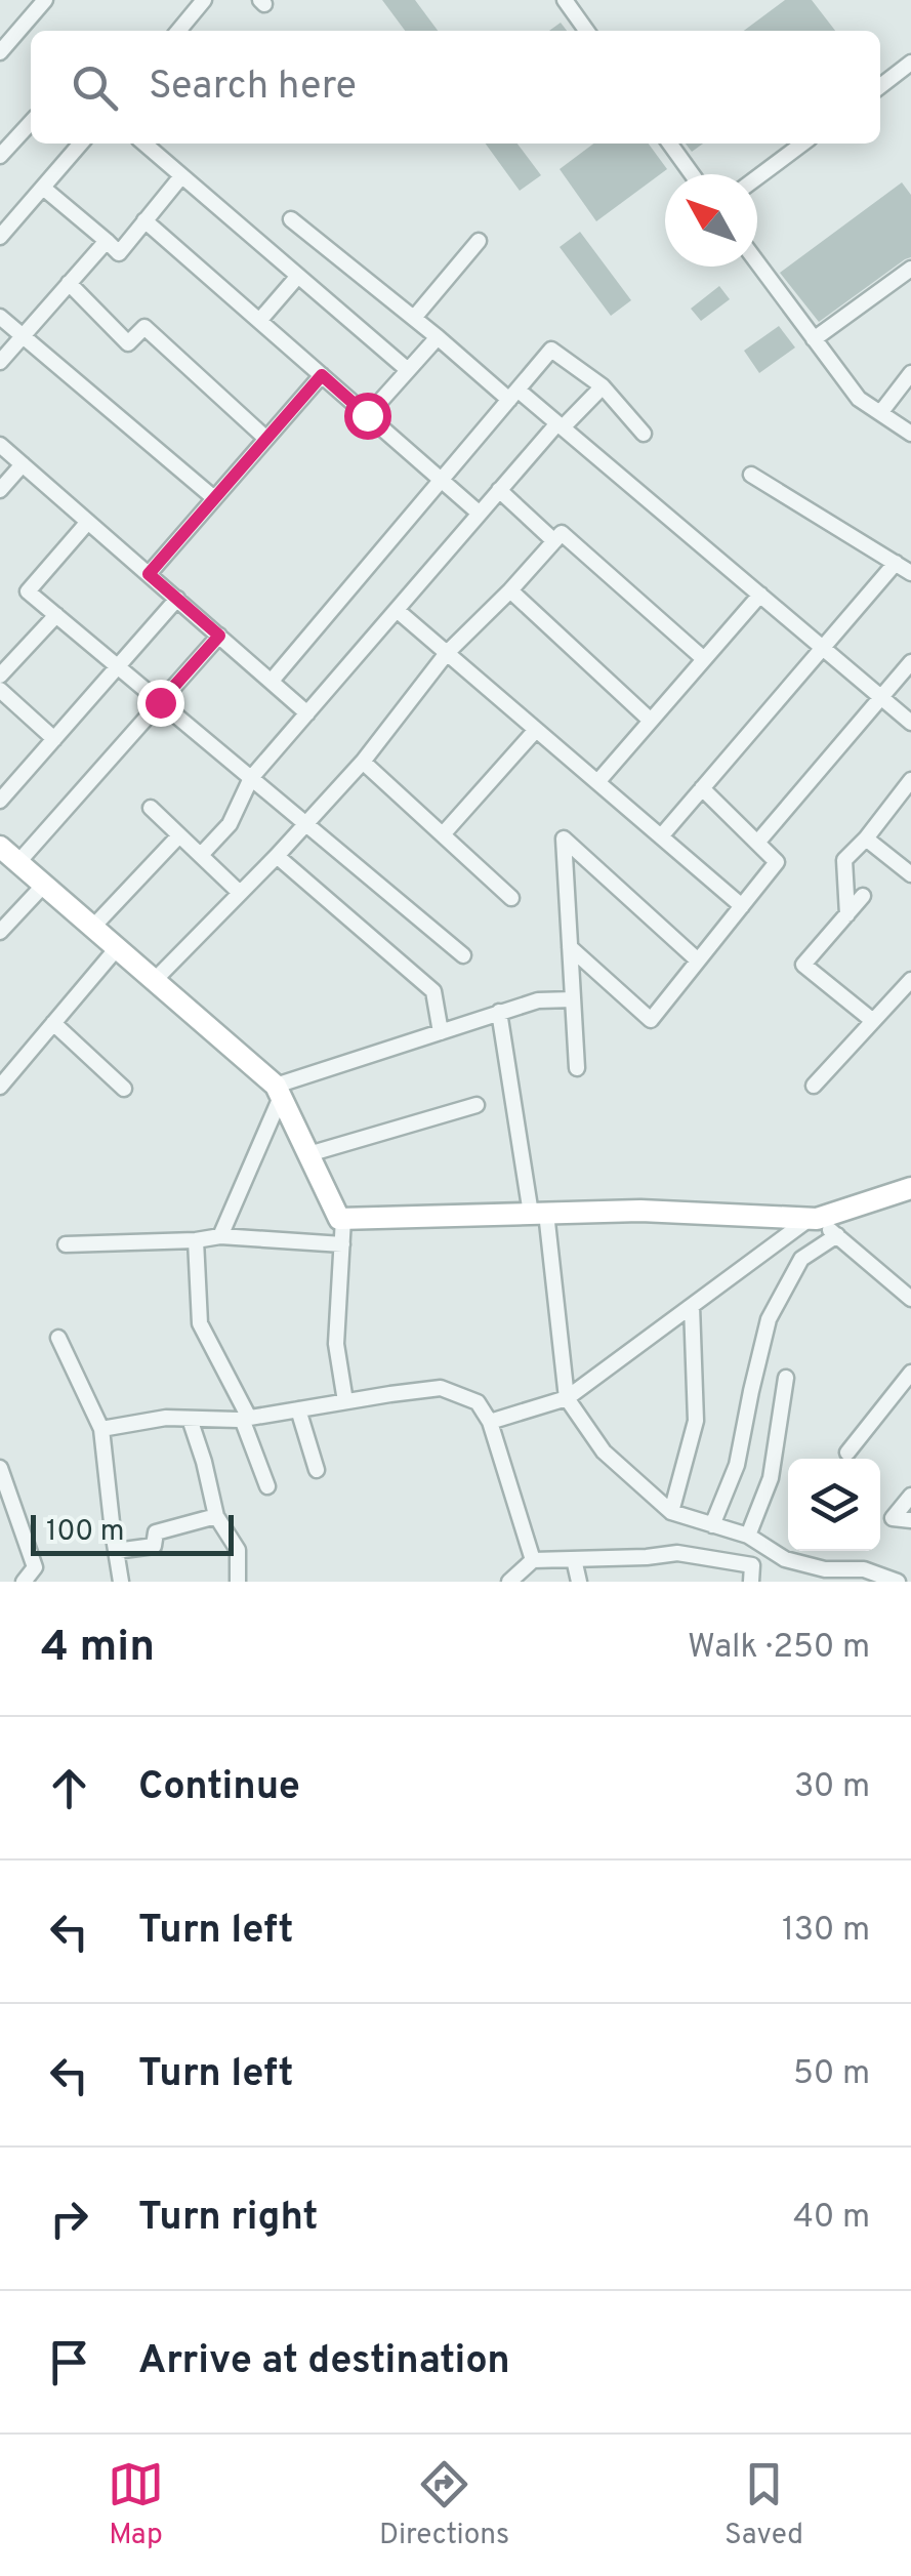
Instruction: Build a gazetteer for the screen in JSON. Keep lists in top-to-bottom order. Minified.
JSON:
{"scale_bar":"100 m","north":"top left","page":{"search":"Search here","scale":"100 m","heading":["4 min","Walk · 250 m"],"list":[["Continue","30 m"],["Turn left","130 m"],["Turn left","50 m"],["Turn right","40 m"],"Arrive at destination"],"nav":["Map","Directions","Saved"]}}
